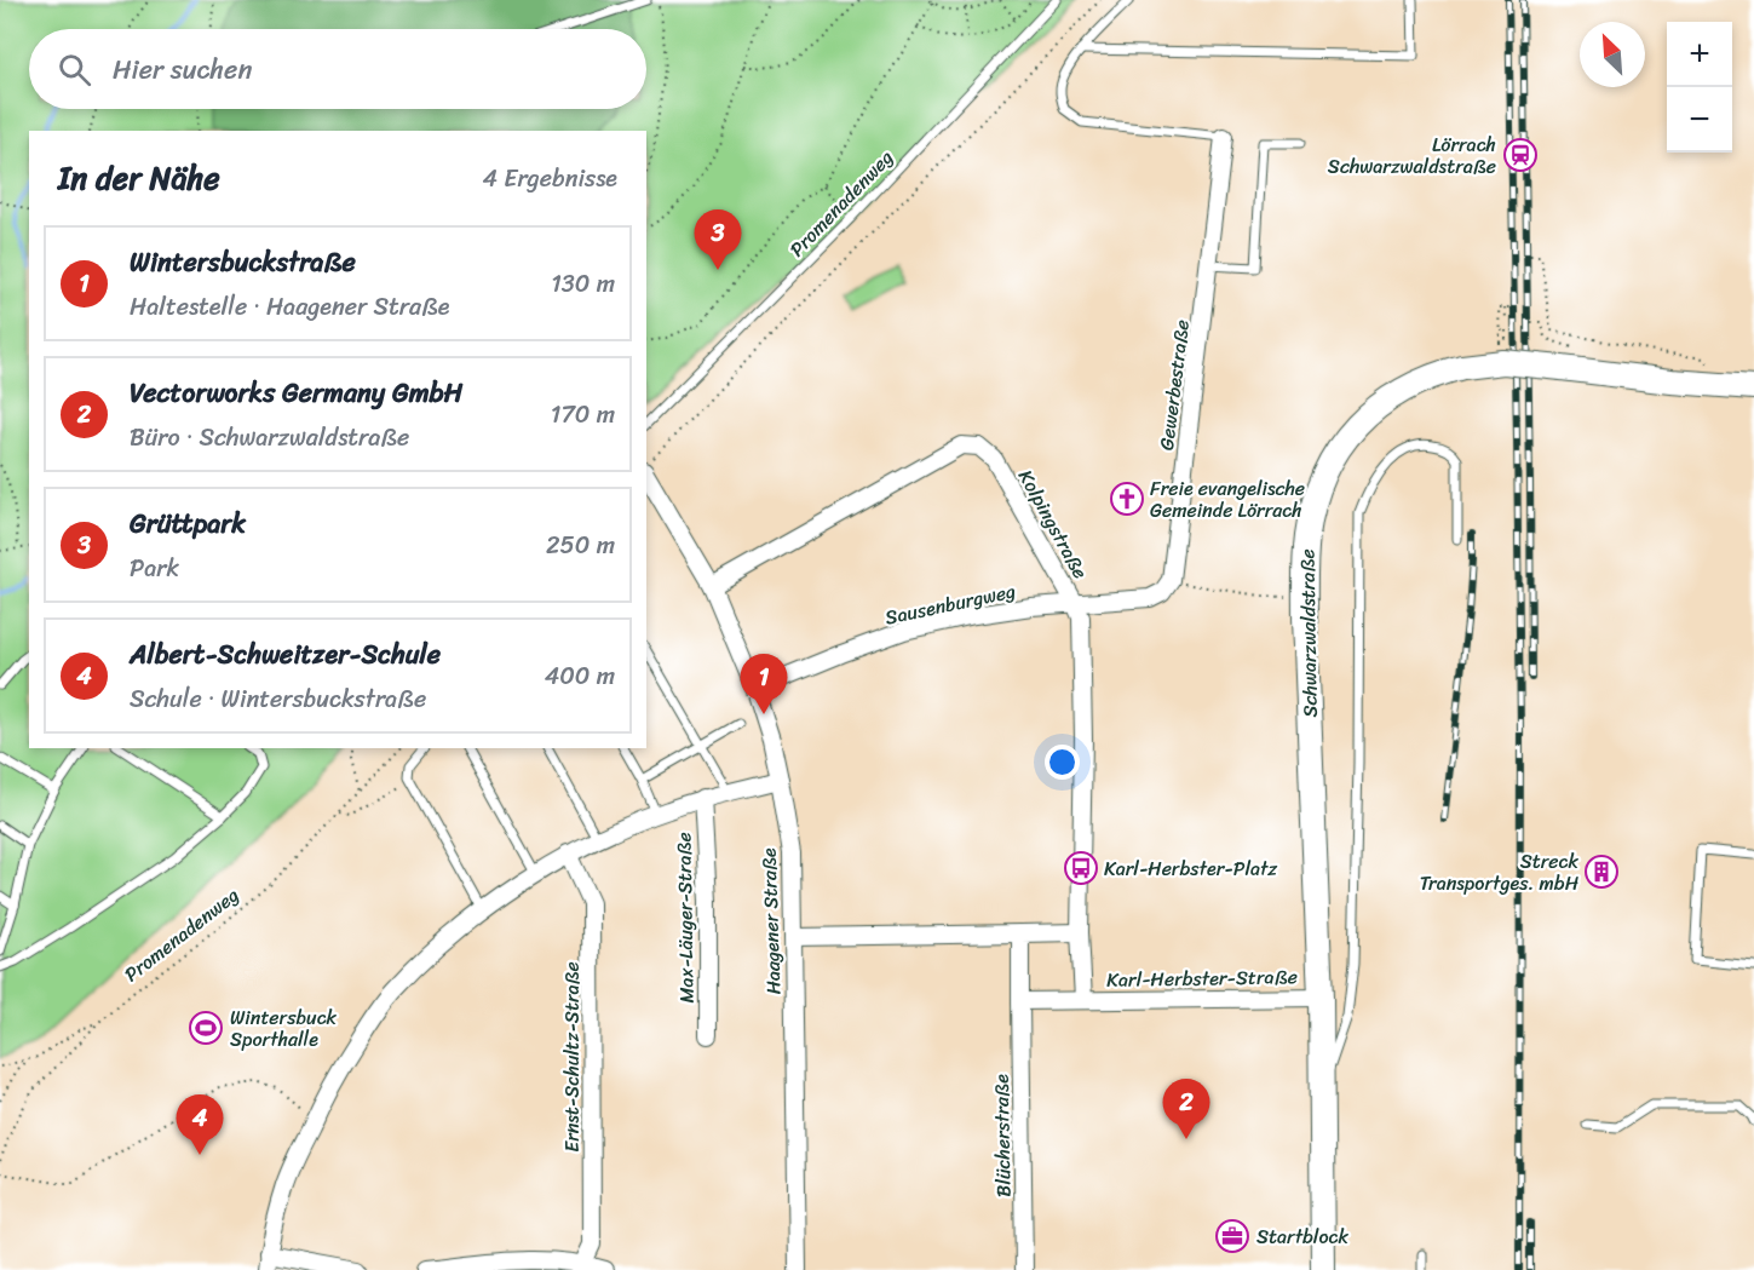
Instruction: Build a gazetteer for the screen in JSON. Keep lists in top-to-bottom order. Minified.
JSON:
{"streets":{"main road":["Schwarzwaldstraße"],"street":["Gewerbestraße","Kolpingstraße","Sausenburgweg","Max-Läuger-Straße","Haagener Straße","Karl-Herbster-Straße","Ernst-Schultz-Straße","Blücherstraße"],"lane":["Promenadenweg"]},"crossings":[["Kolpingstraße","Sausenburgweg"],["Kolpingstraße","Haagener Straße"],["Sausenburgweg","Haagener Straße"],["Schwarzwaldstraße","Karl-Herbster-Straße"]],"places":{"station":["Lörrach Schwarzwaldstraße"],"church":["Freie evangelische Gemeinde Lörrach"],"bus stop":["Karl-Herbster-Platz"],"building":["Streck Transportges. mbH"],"sports":["Wintersbuck Sporthalle"],"office":["Startblock"]},"north":"top left","page":{"map_buttons":["+","−"],"search":"Hier suchen","heading":["In der Nähe","4 Ergebnisse"],"pins":["3","1","2","4"],"list":[{"mark":"1","name":"Wintersbuckstraße","note":"Haltestelle · Haagener Straße","value":"130 m"},{"mark":"2","name":"Vectorworks Germany GmbH","note":"Büro · Schwarzwaldstraße","value":"170 m"},{"mark":"3","name":"Grüttpark","note":"Park","value":"250 m"},{"mark":"4","name":"Albert-Schweitzer-Schule","note":"Schule · Wintersbuckstraße","value":"400 m"}]}}
